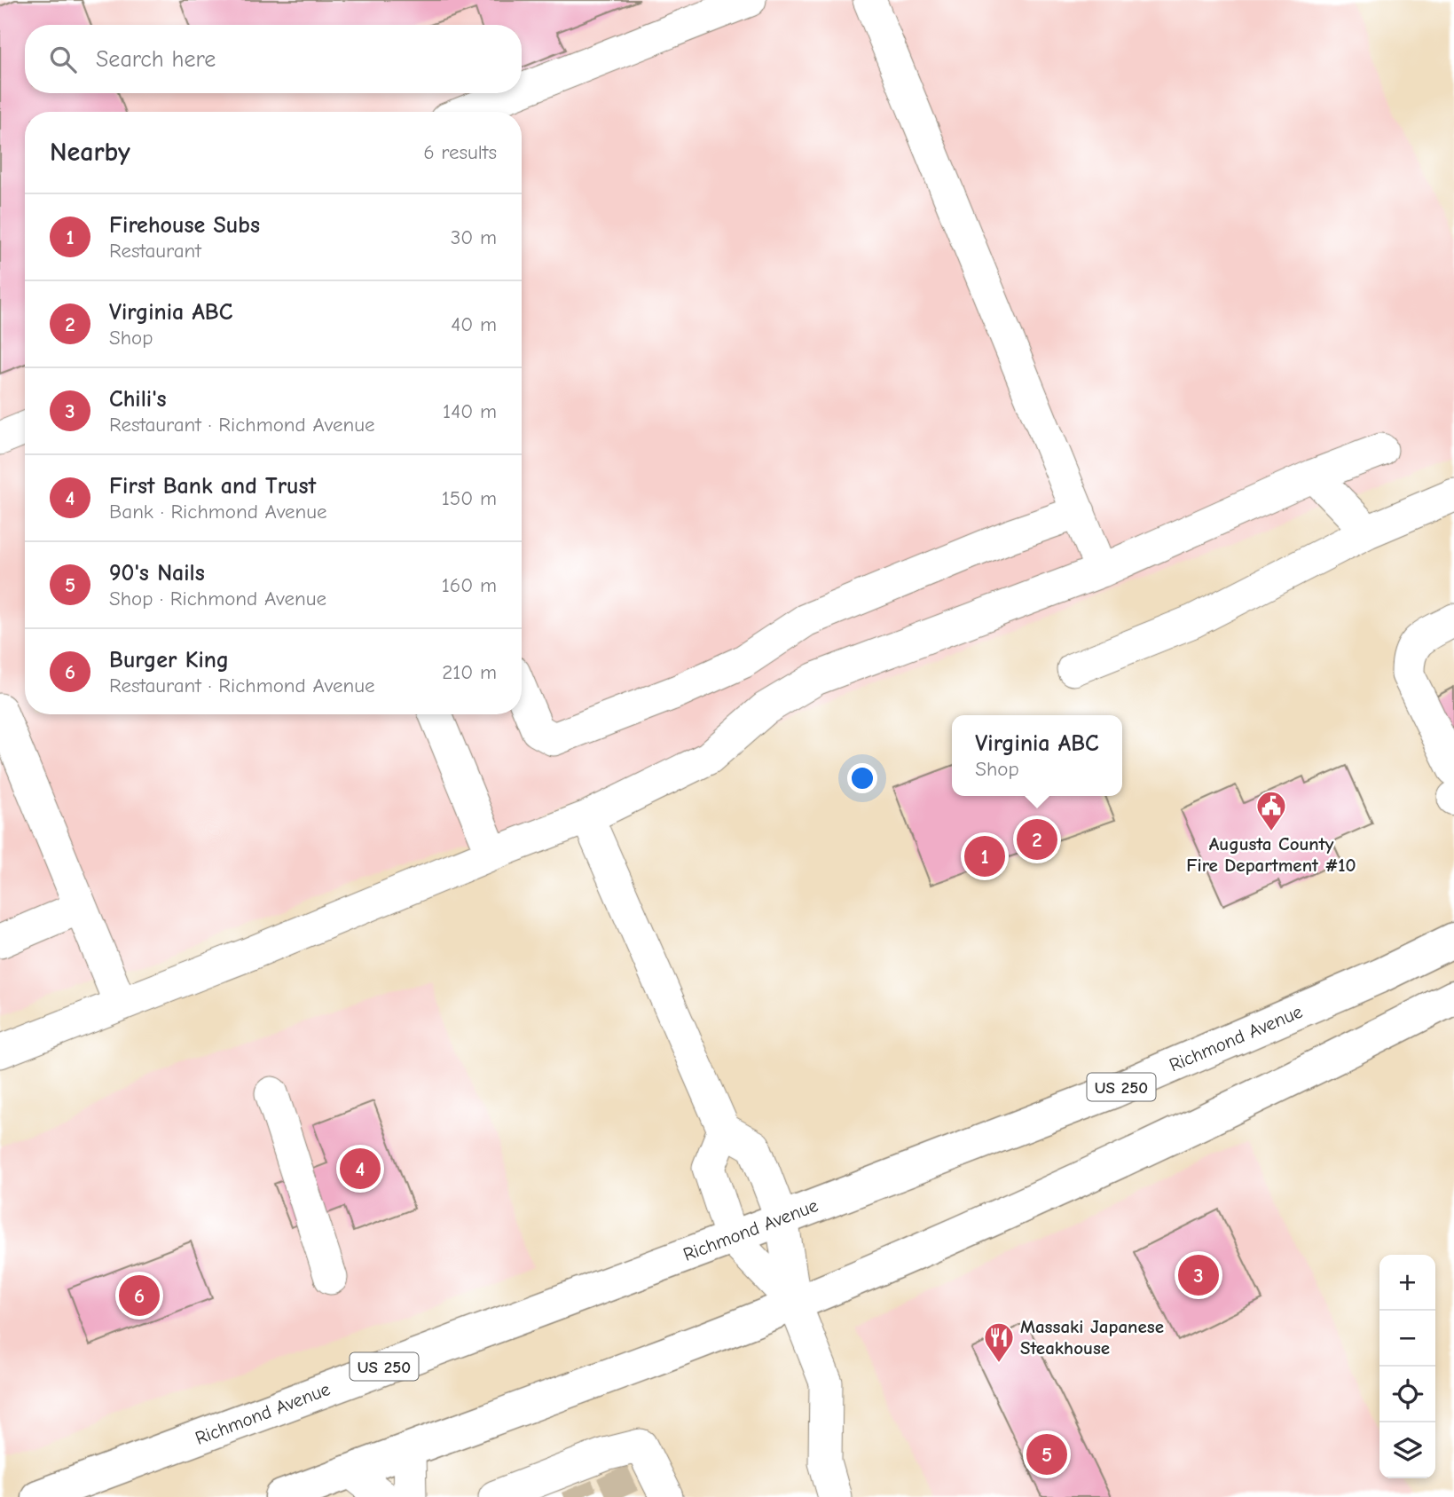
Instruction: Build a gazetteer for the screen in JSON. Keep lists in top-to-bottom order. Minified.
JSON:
{"streets":{"main road":["Richmond Avenue","US 250"]},"places":{"public building":["Augusta County Fire Department #10"],"restaurant":["Massaki Japanese Steakhouse"]},"page":{"search":"Search here","heading":["Nearby","6 results"],"list":[{"mark":"1","name":"Firehouse Subs","note":"Restaurant","value":"30 m"},{"mark":"2","name":"Virginia ABC","note":"Shop","value":"40 m"},{"mark":"3","name":"Chili's","note":"Restaurant · Richmond Avenue","value":"140 m"},{"mark":"4","name":"First Bank and Trust","note":"Bank · Richmond Avenue","value":"150 m"},{"mark":"5","name":"90's Nails","note":"Shop · Richmond Avenue","value":"160 m"},{"mark":"6","name":"Burger King","note":"Restaurant · Richmond Avenue","value":"210 m"}],"popup":["Virginia ABC","Shop"],"pins":["2","1","4","3","6","5"],"map_buttons":["+","−"]}}
